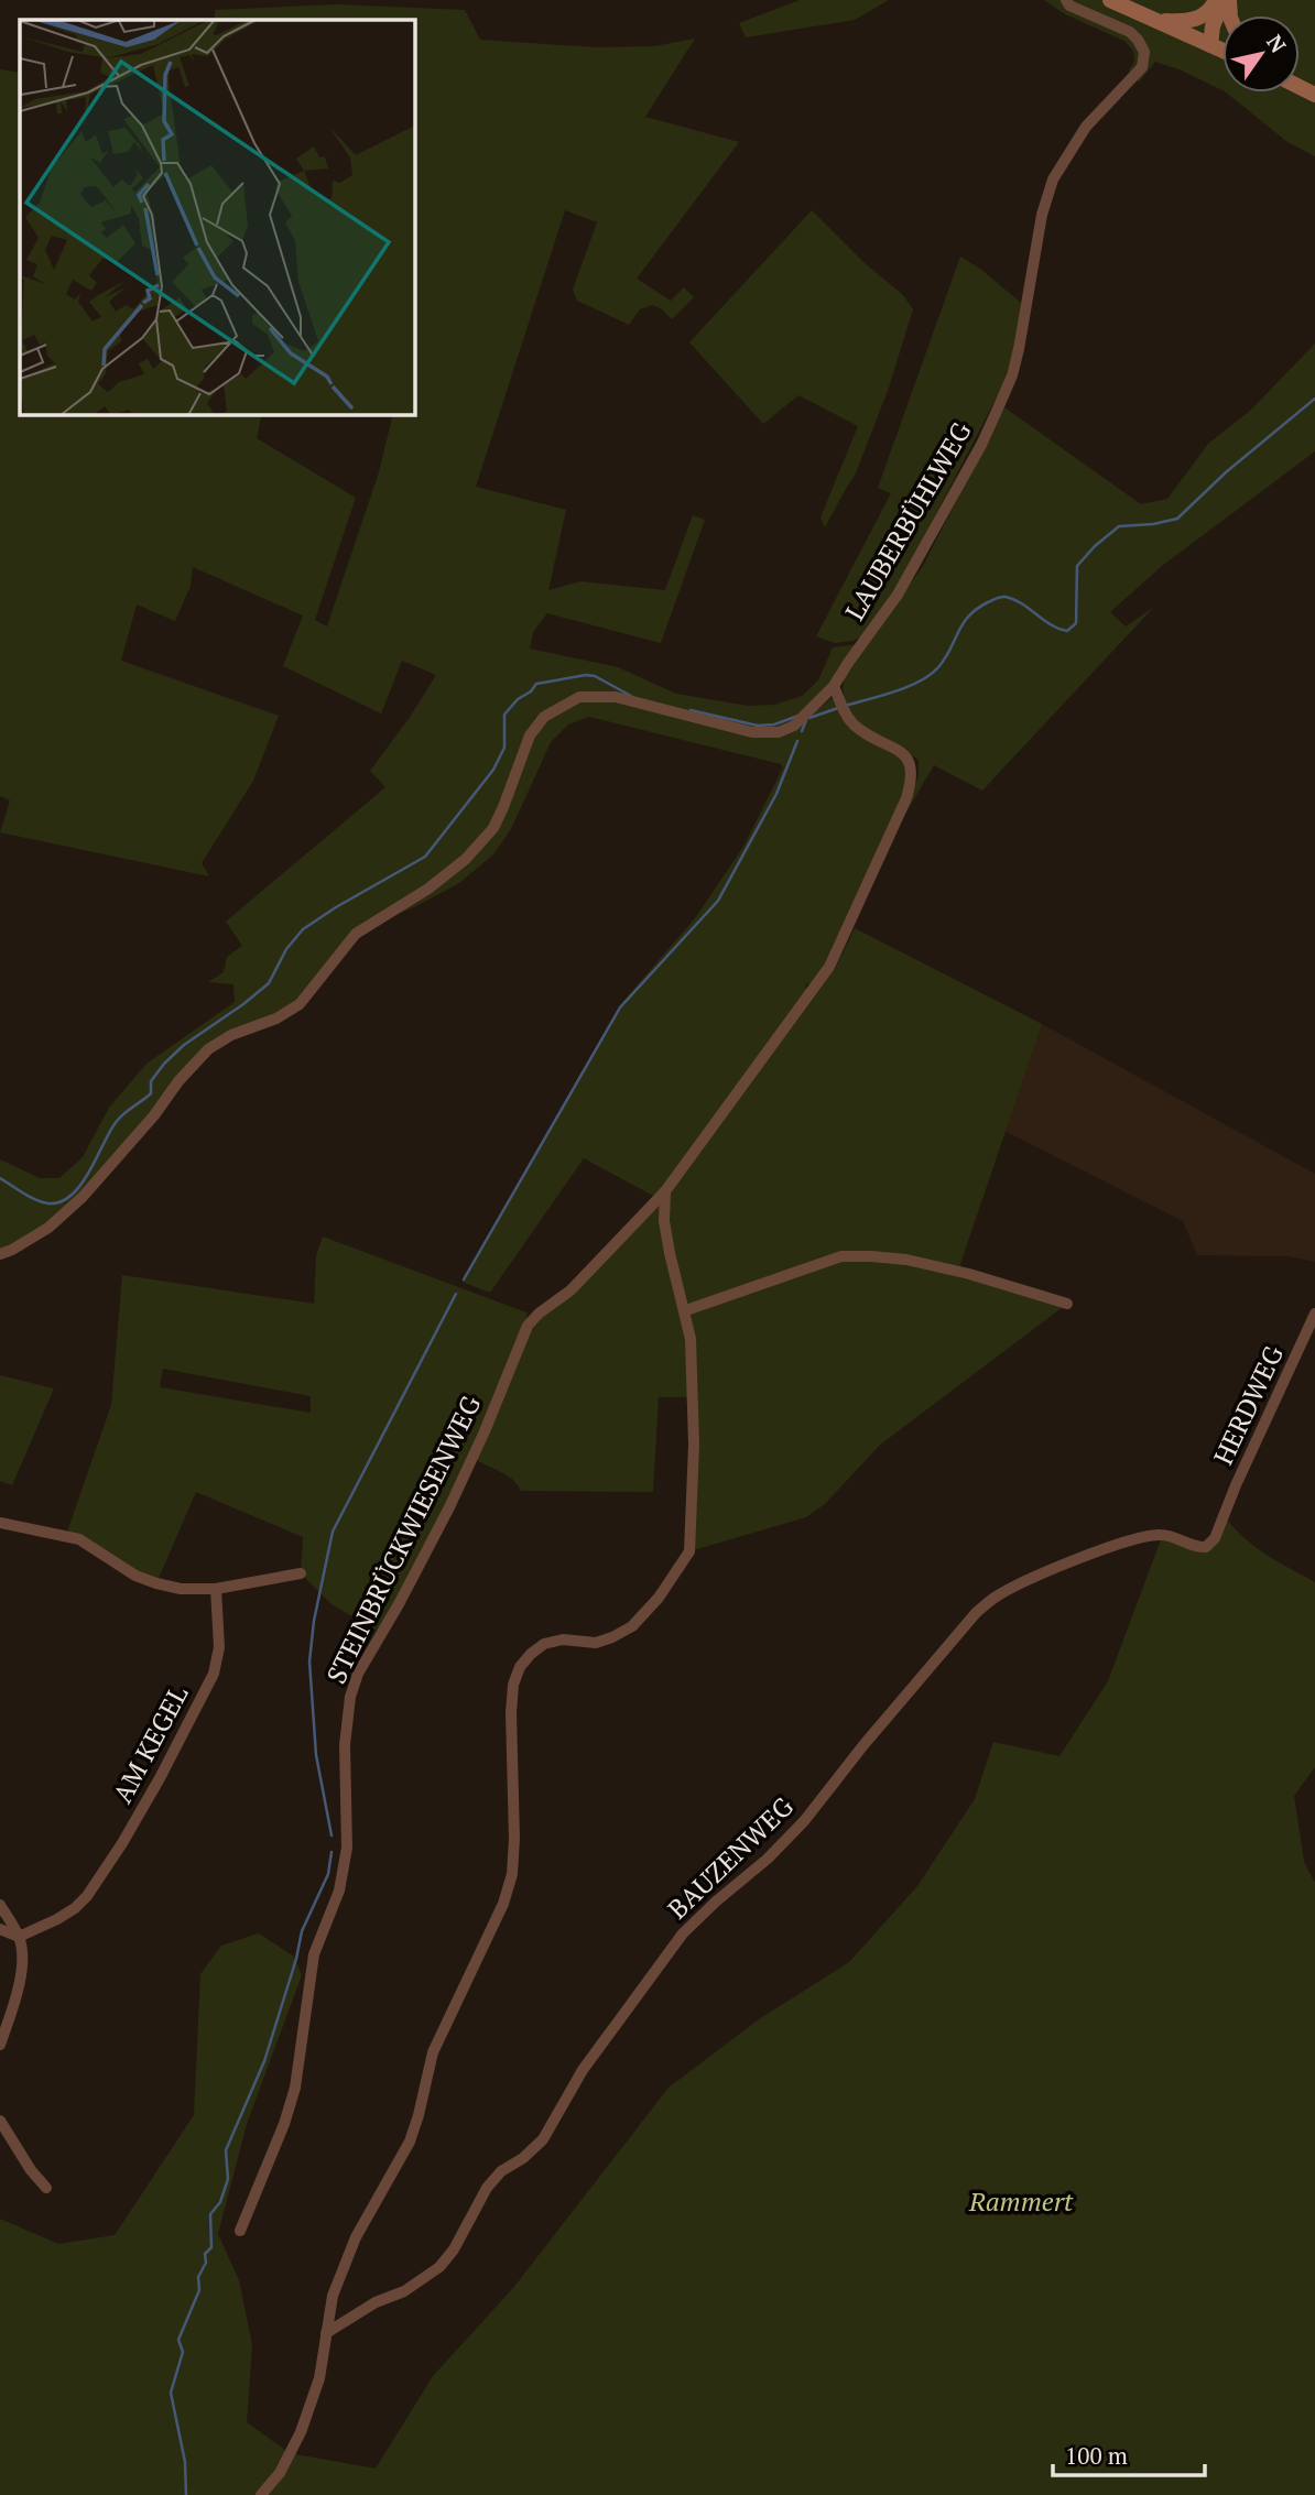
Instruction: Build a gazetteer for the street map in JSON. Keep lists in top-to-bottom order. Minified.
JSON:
{"streets":{"street":["LAUBERBÜHLWEG","HERDWEG","STEINBRÜCKWIESENWEG","AM KEGEL","BAUZENWEG"]},"crossings":[["LAUBERBÜHLWEG","STEINBRÜCKWIESENWEG"],["HERDWEG","BAUZENWEG"]],"parks":["Rammert"],"scale_bar":"100 m","north":"top right"}
